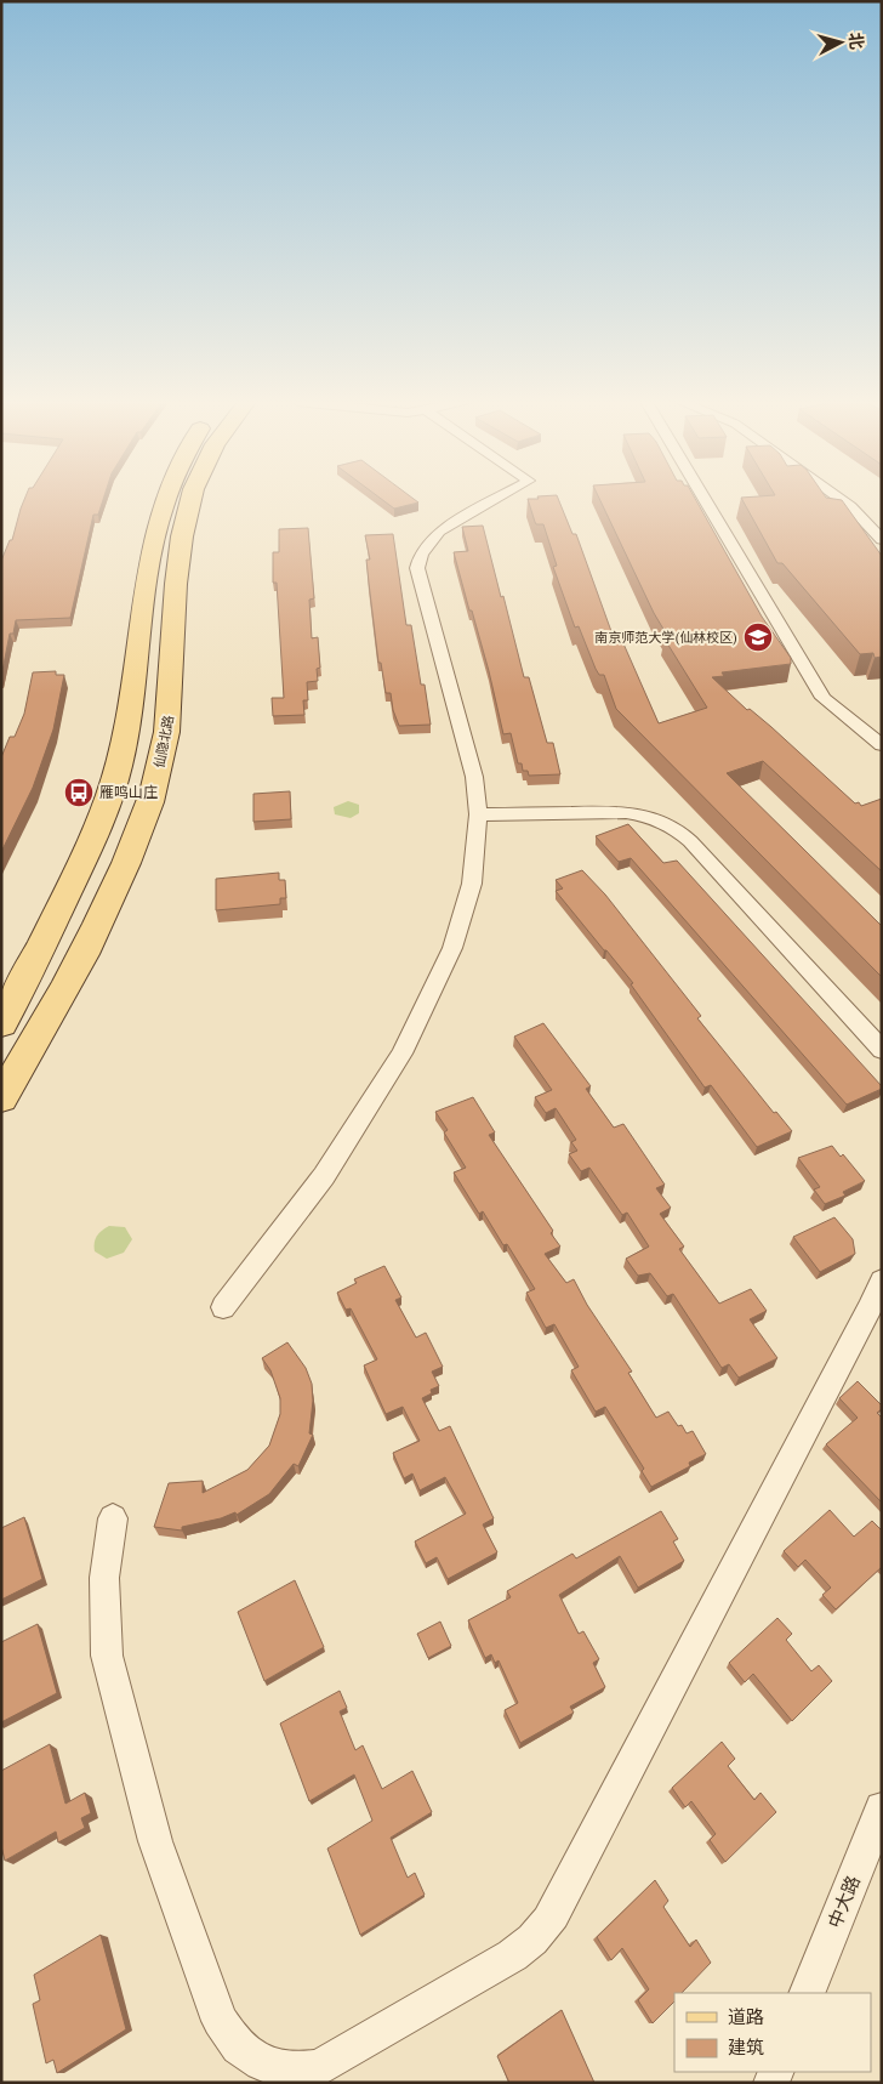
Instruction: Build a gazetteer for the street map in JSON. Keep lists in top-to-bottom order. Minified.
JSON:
{"streets":{"main road":["仙隐北路"],"street":["中大路"]},"places":{"school or university":["南京师范大学(仙林校区)"],"bus stop":["雁鸣山庄"]},"legend":["道路","建筑"],"north":"right"}
